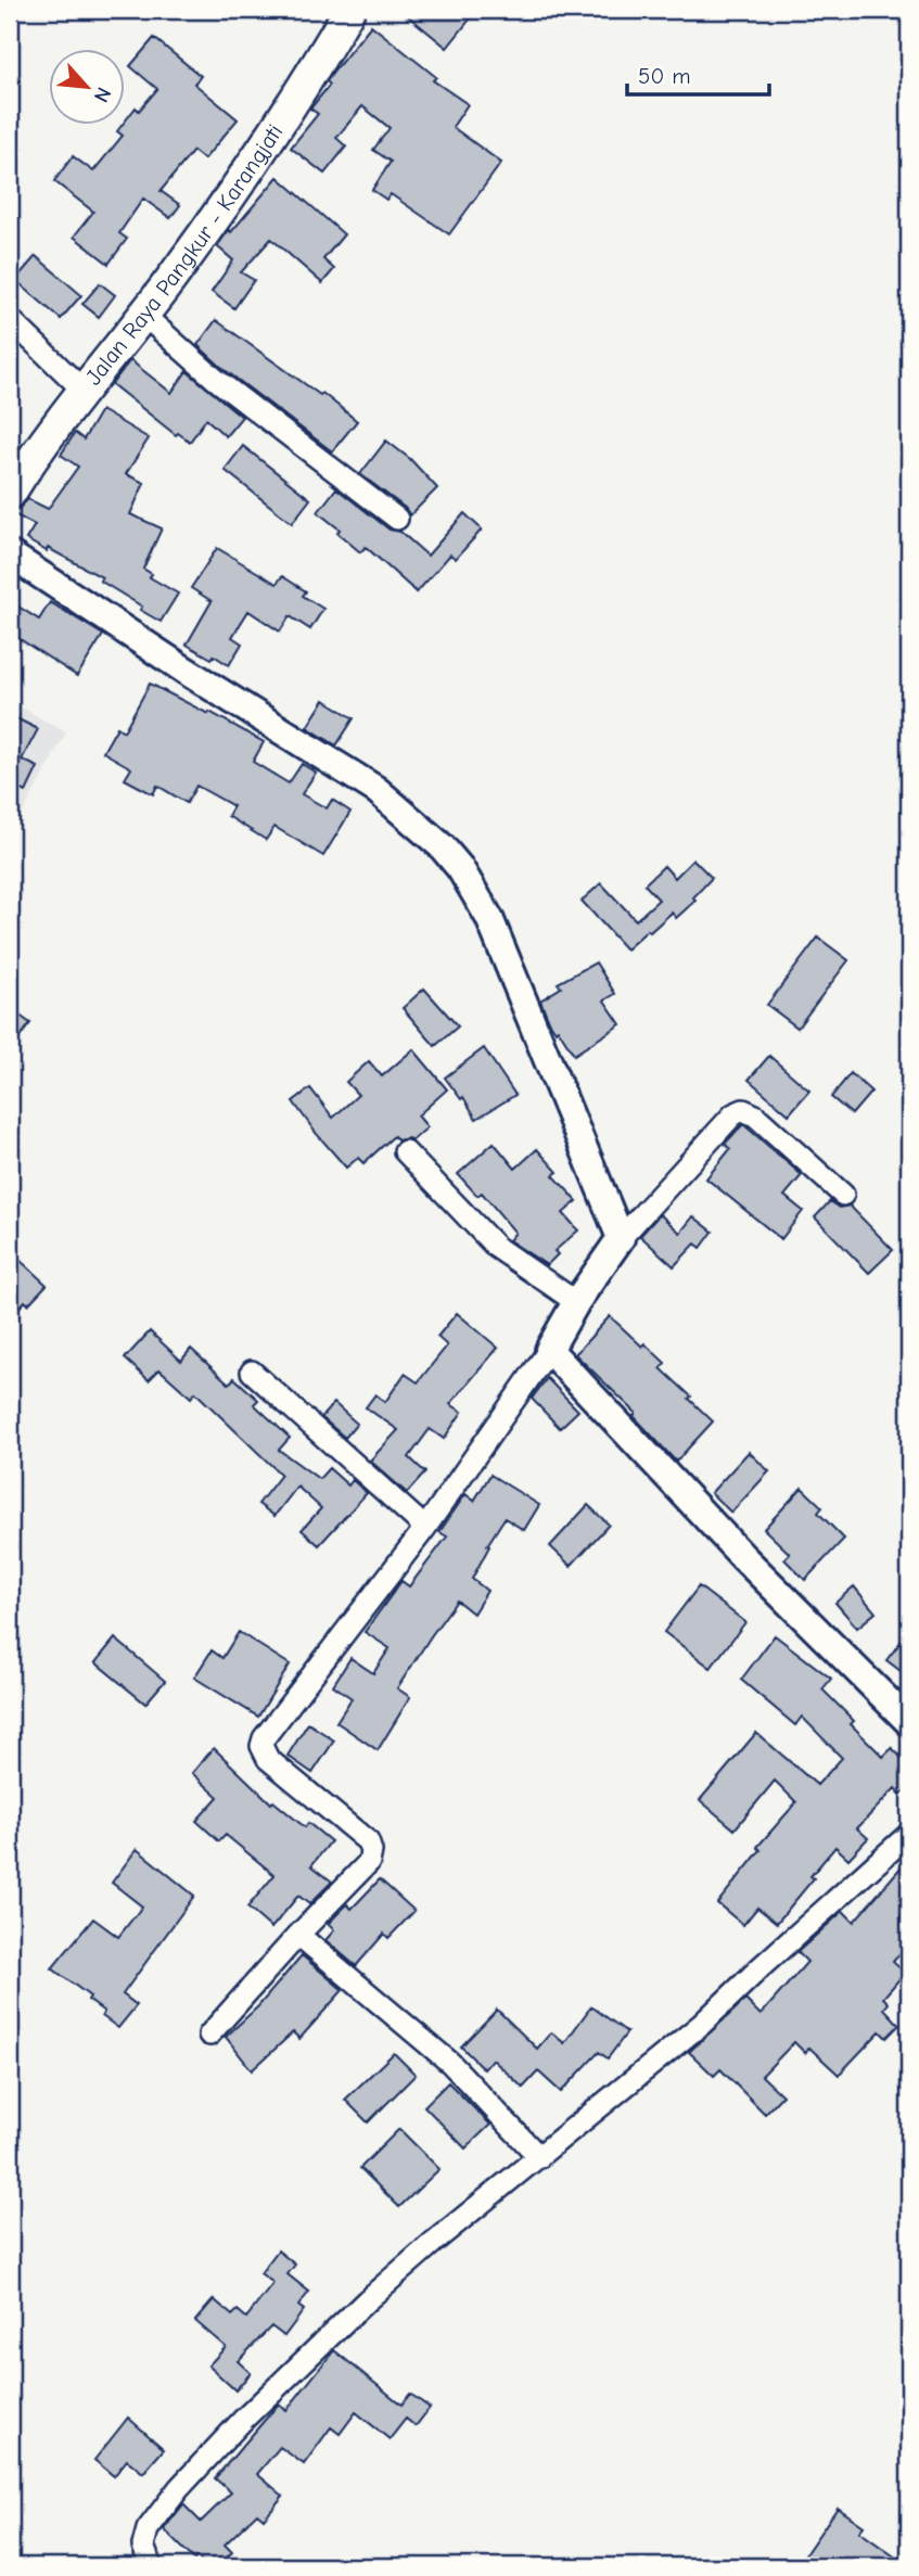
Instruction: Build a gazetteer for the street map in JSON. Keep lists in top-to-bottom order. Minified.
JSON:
{"streets":{"main road":["Jalan Raya Pangkur - Karangjati"]},"scale_bar":"50 m","north":"bottom right"}
